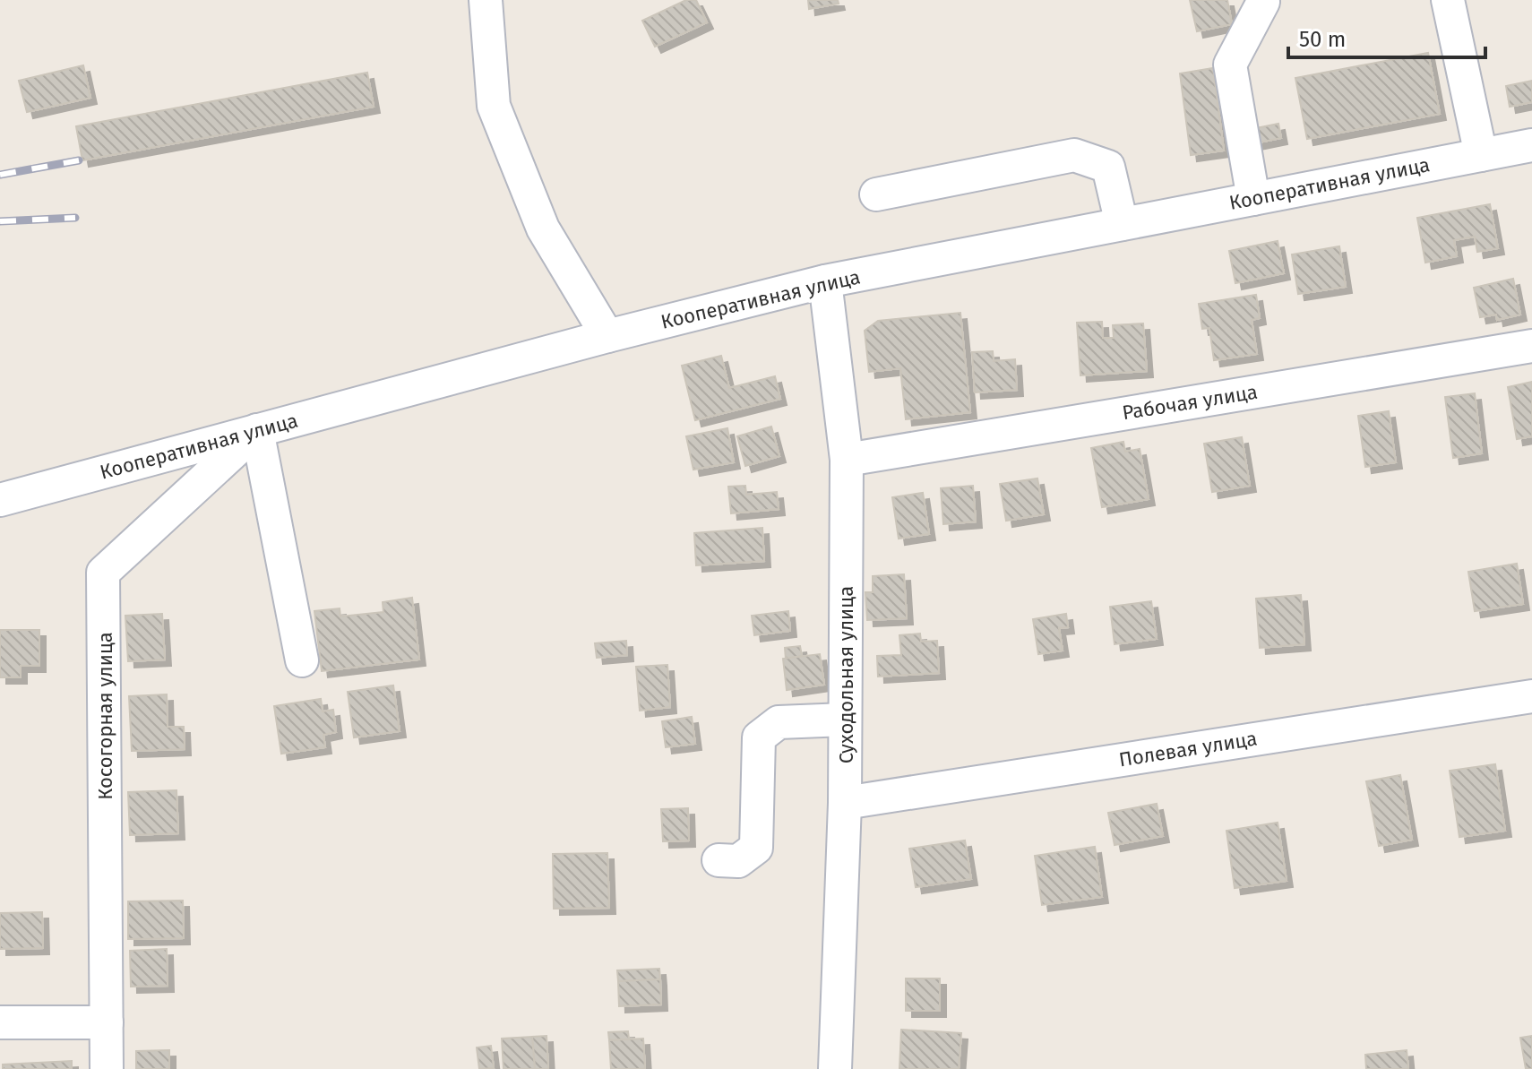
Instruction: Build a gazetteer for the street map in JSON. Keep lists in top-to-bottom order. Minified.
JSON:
{"streets":{"street":["Кооперативная улица","Рабочая улица","Суходольная улица","Косогорная улица","Полевая улица"]},"crossings":[["Кооперативная улица","Суходольная улица"],["Кооперативная улица","Косогорная улица"],["Рабочая улица","Суходольная улица"],["Суходольная улица","Полевая улица"]],"scale_bar":"50 m"}
